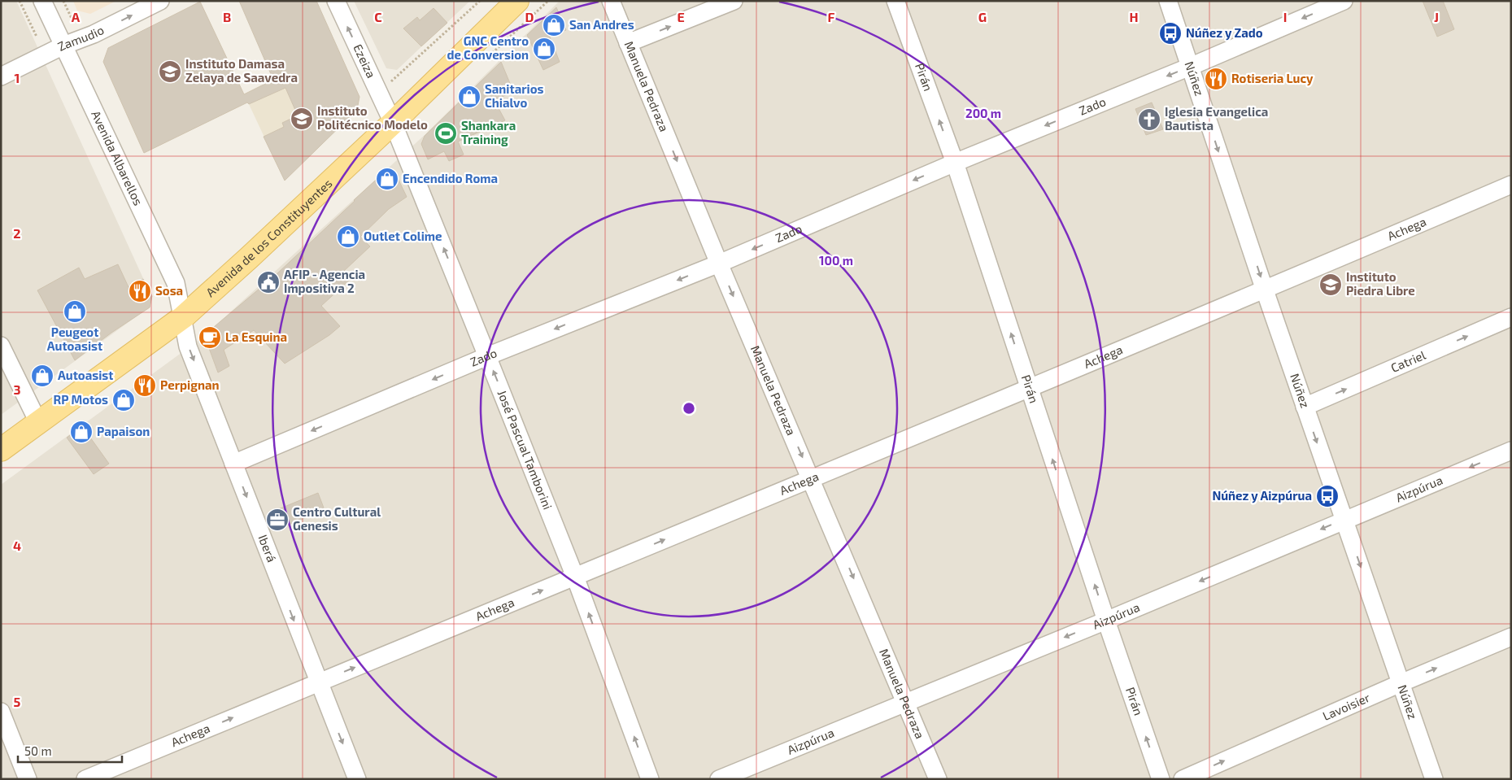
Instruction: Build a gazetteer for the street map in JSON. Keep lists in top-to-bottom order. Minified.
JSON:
{"streets":{"main road":["Avenida de los Constituyentes"],"street":["Zamudio","Ezeiza","Pirán","Núñez","Manuela Pedraza","Zado","Avenida Albarellos","Achega","Catriel","José Pascual Tamborini","Aizpúrua","Iberá","Lavoisier"]},"crossings":[["Zamudio","Avenida Albarellos"],["Ezeiza","Avenida de los Constituyentes"],["Ezeiza","José Pascual Tamborini"],["Pirán","Zado"],["Pirán","Achega"],["Pirán","Aizpúrua"],["Núñez","Zado"],["Núñez","Achega"],["Núñez","Catriel"],["Núñez","Aizpúrua"],["Núñez","Lavoisier"],["Manuela Pedraza","Zado"],["Manuela Pedraza","Achega"],["Manuela Pedraza","Aizpúrua"],["Zado","José Pascual Tamborini"],["Zado","Iberá"],["Avenida Albarellos","Avenida de los Constituyentes"],["Avenida Albarellos","Iberá"],["Achega","José Pascual Tamborini"],["Achega","Iberá"],["Avenida de los Constituyentes","José Pascual Tamborini"],["Avenida de los Constituyentes","Iberá"]],"one_way":["Zamudio","Ezeiza","Pirán","Núñez","Manuela Pedraza","Zado","Achega","Catriel","José Pascual Tamborini","Aizpúrua","Iberá","Lavoisier"],"places":{"shop":["San Andres","GNC Centro de Conversion","Sanitarios Chialvo","Encendido Roma","Outlet Colime","Peugeot Autoasist","Autoasist","RP Motos","Papaison"],"bus stop":["Núñez y Zado","Núñez y Aizpúrua"],"school or university":["Instituto Damasa Zelaya de Saavedra","Instituto Politécnico Modelo","Instituto Piedra Libre"],"restaurant":["Rotiseria Lucy","Sosa","Perpignan"],"church":["Iglesia Evangelica Bautista"],"sports":["Shankara Training"],"public building":["AFIP - Agencia Impositiva 2"],"cafe":["La Esquina"],"office":["Centro Cultural Genesis"]},"scale_bar":"50 m","grid":{"columns":["A","B","C","D","E","F","G","H","I","J"],"rows":["1","2","3","4","5"]},"rings":["200 m","100 m"]}
